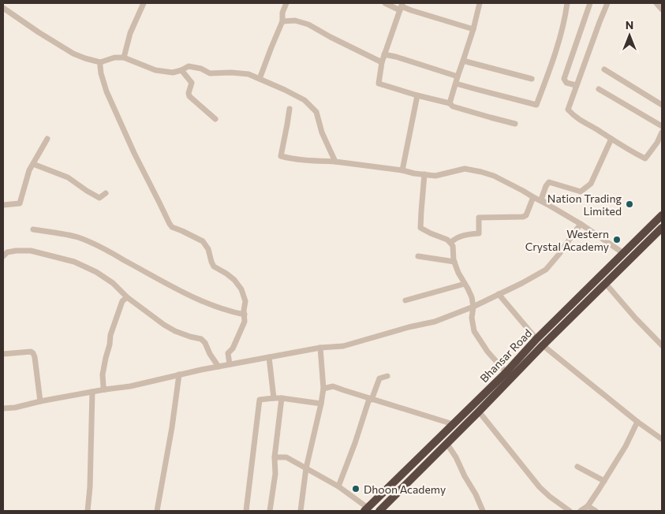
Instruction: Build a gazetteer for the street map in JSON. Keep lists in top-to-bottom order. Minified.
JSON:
{"streets":{"highway":["Bhansar Road"]},"places":["Nation Trading Limited","Western Crystal Academy","Dhoon Academy"],"north":"top"}
